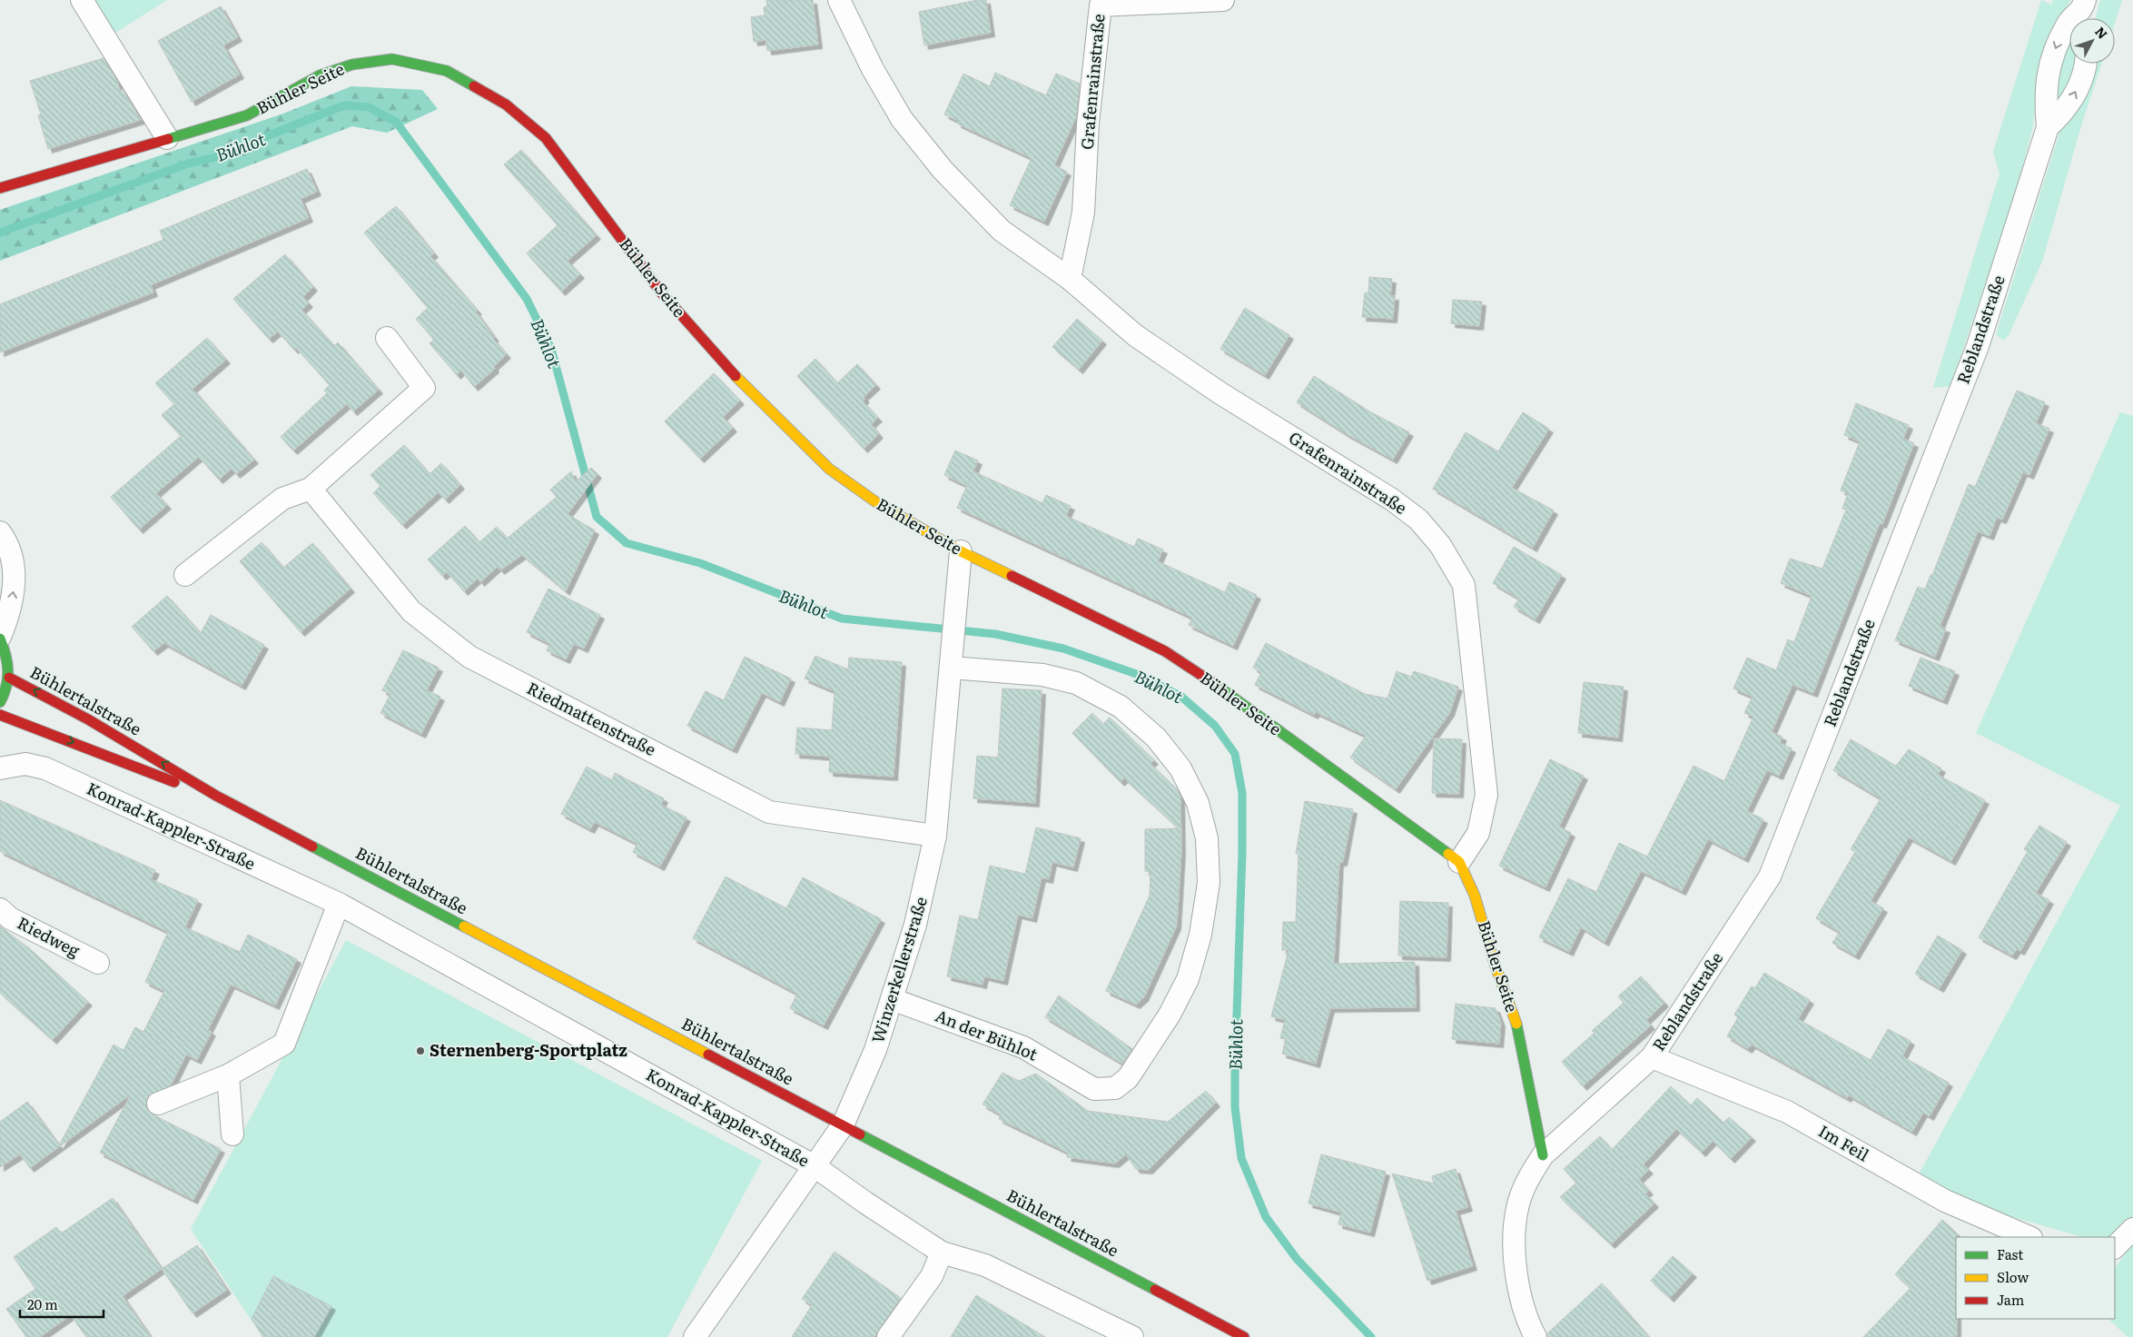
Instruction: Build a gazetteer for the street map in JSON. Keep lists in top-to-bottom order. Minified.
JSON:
{"streets":{"street":["Grafenrainstraße","Bühler Seite","Reblandstraße","Bühlertalstraße","Riedmattenstraße","Konrad-Kappler-Straße","Riedweg","Winzerkellerstraße","An der Bühlot","Im Feil"]},"crossings":[["Grafenrainstraße","Bühler Seite"],["Bühler Seite","Reblandstraße"],["Bühler Seite","Winzerkellerstraße"],["Reblandstraße","Im Feil"],["Bühlertalstraße","Winzerkellerstraße"],["Riedmattenstraße","Winzerkellerstraße"],["Konrad-Kappler-Straße","Winzerkellerstraße"],["Winzerkellerstraße","An der Bühlot"]],"water":["Bühlot"],"places":["Sternenberg-Sportplatz"],"legend":["Fast","Slow","Jam"],"scale_bar":"20 m","north":"top right"}
